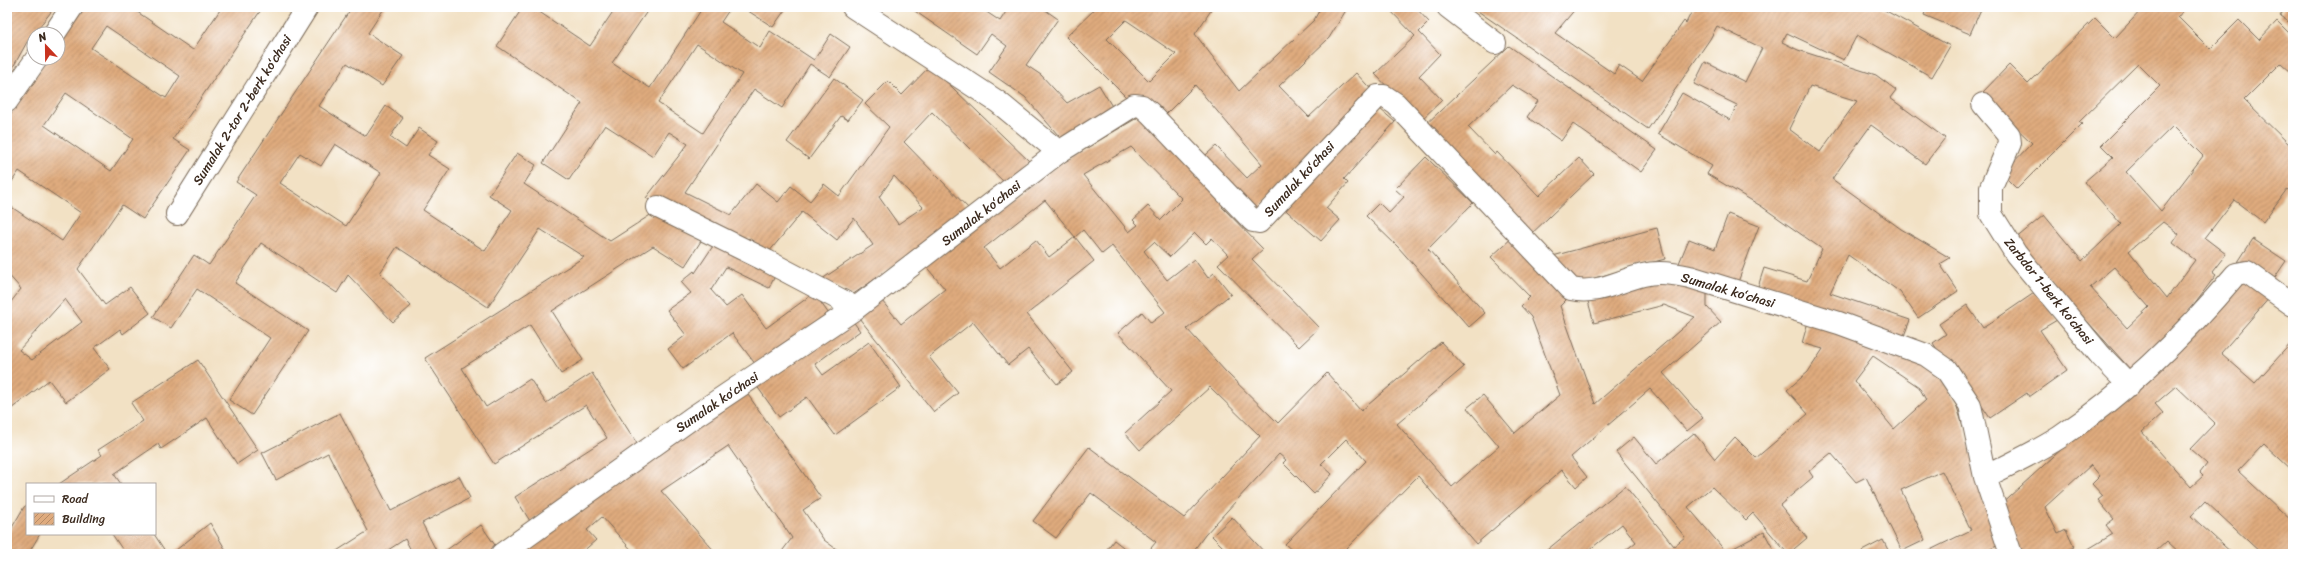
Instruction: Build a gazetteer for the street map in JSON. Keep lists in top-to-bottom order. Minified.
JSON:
{"streets":{"street":["Sumalak 2-tor 2-berk koʻchasi","Sumalak koʻchasi","Zarbdor 1-berk koʻchasi"]},"legend":["Road","Building"],"north":"top"}
